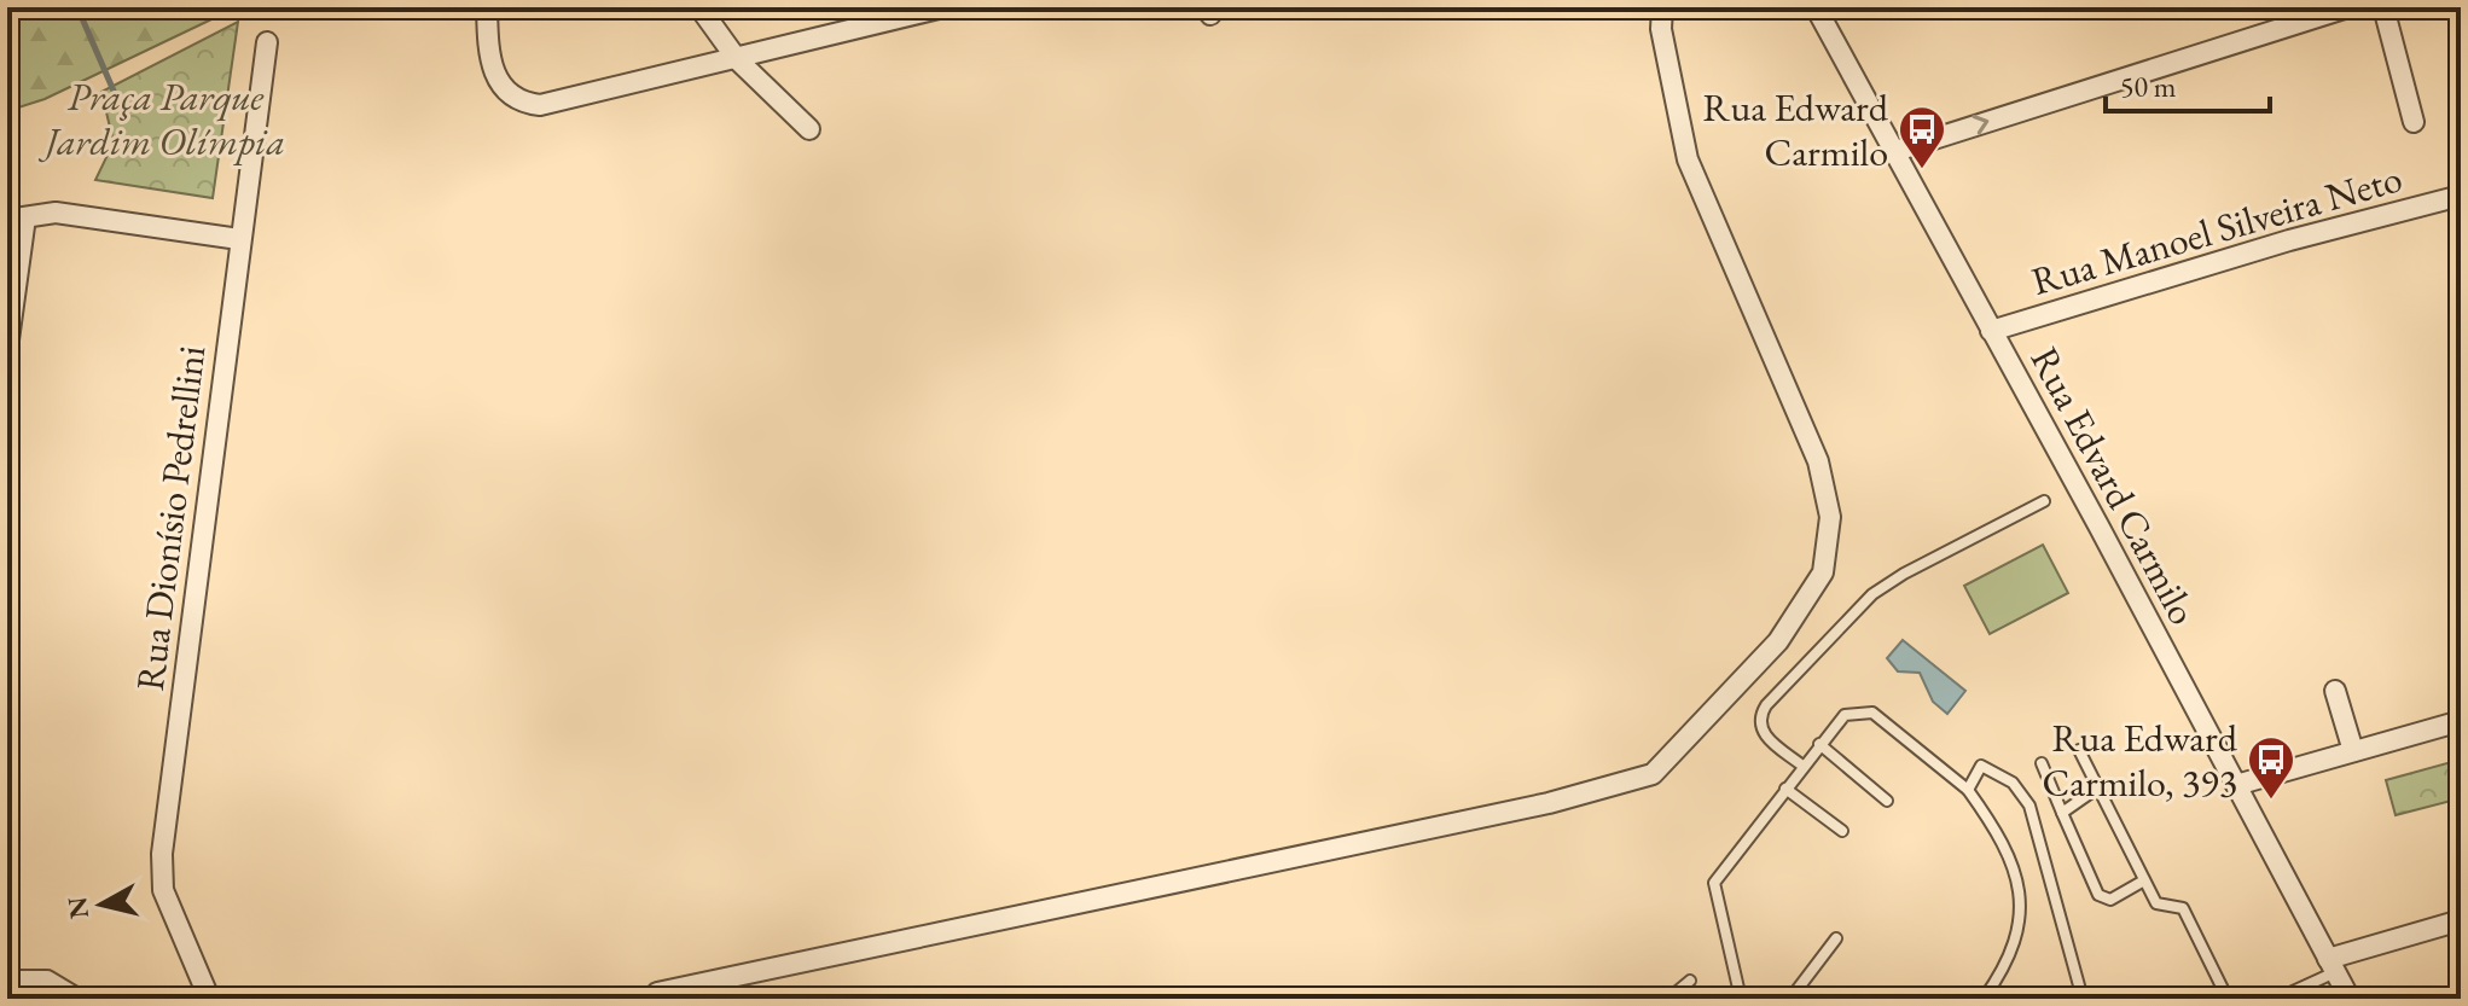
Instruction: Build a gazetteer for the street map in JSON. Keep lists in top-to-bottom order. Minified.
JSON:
{"streets":{"street":["Rua Manoel Silveira Neto","Rua Edvard Carmilo","Rua Dionísio Pedrellini"]},"crossings":[["Rua Manoel Silveira Neto","Rua Edvard Carmilo"]],"parks":["Praça Parque Jardim Olímpia"],"places":{"bus stop":["Rua Edward Carmilo","Rua Edward Carmilo, 393"]},"scale_bar":"50 m","north":"left"}
